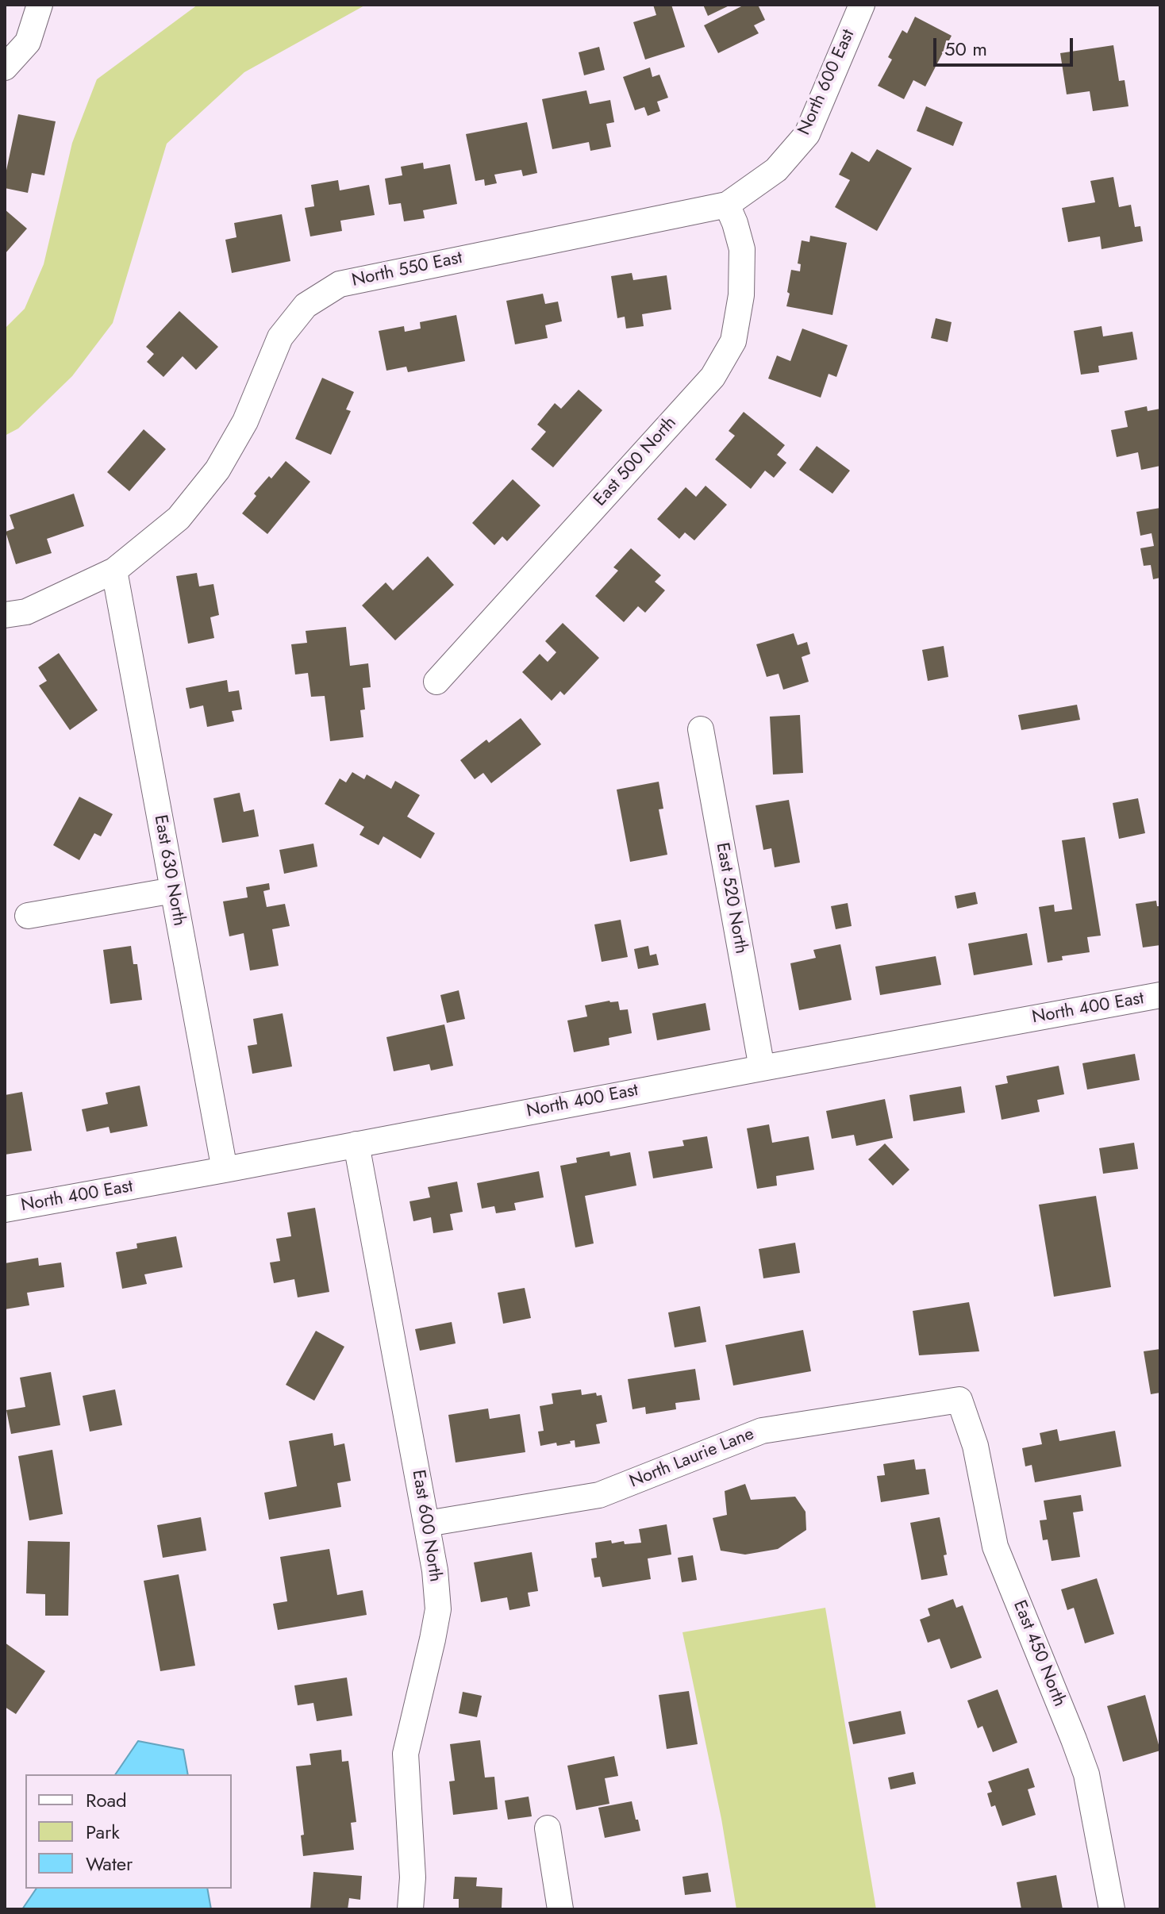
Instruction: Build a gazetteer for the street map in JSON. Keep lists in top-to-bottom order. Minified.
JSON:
{"streets":{"street":["North 600 East","North 550 East","East 500 North","East 630 North","East 520 North","North 400 East","North Laurie Lane","East 600 North","East 450 North"]},"crossings":[["North 600 East","North 550 East"],["North 600 East","East 500 North"],["North 550 East","East 500 North"],["North 550 East","East 630 North"],["East 630 North","North 400 East"],["East 520 North","North 400 East"],["North 400 East","East 600 North"],["North Laurie Lane","East 600 North"],["North Laurie Lane","East 450 North"]],"legend":["Road","Park","Water"],"scale_bar":"50 m"}
